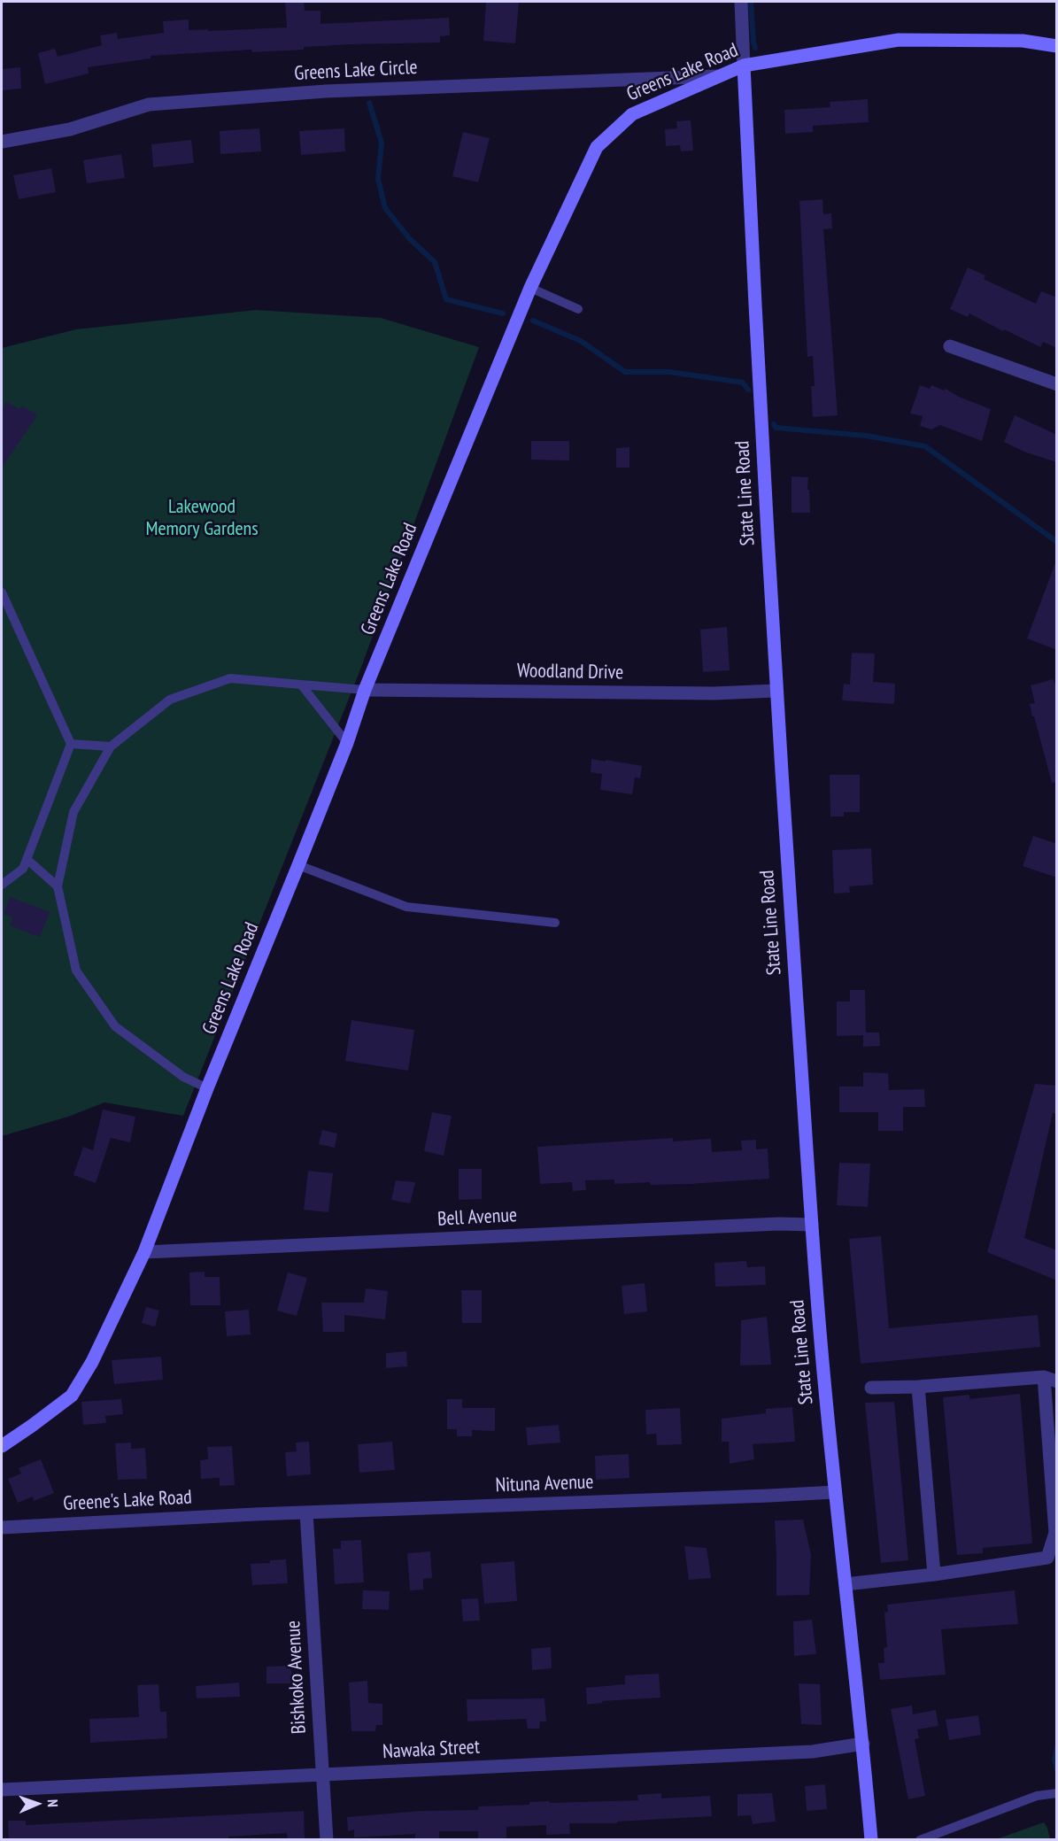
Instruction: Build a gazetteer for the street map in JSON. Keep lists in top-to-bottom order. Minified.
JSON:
{"streets":{"street":["Greens Lake Circle","Greens Lake Road","State Line Road","Woodland Drive","Bell Avenue","Nituna Avenue","Greene's Lake Road","Bishkoko Avenue","Nawaka Street"]},"crossings":[["Greens Lake Circle","Greens Lake Road"],["Greens Lake Road","State Line Road"],["Greens Lake Road","Woodland Drive"],["Greens Lake Road","Bell Avenue"],["State Line Road","Woodland Drive"],["State Line Road","Bell Avenue"],["State Line Road","Nituna Avenue"],["State Line Road","Nawaka Street"],["Nituna Avenue","Greene's Lake Road"],["Nituna Avenue","Bishkoko Avenue"],["Bishkoko Avenue","Nawaka Street"]],"parks":["Lakewood Memory Gardens"],"north":"right"}
